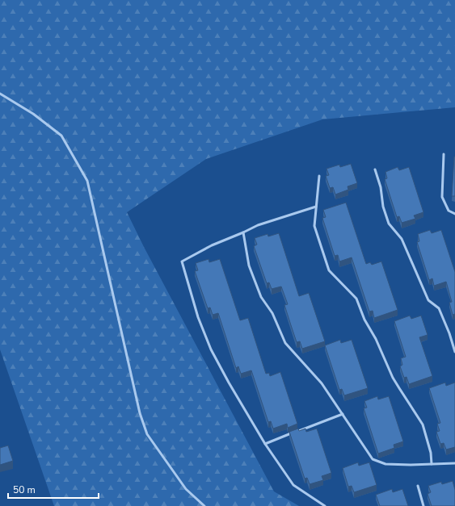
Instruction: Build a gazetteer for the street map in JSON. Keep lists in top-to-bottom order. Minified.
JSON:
{"scale_bar":"50 m"}
